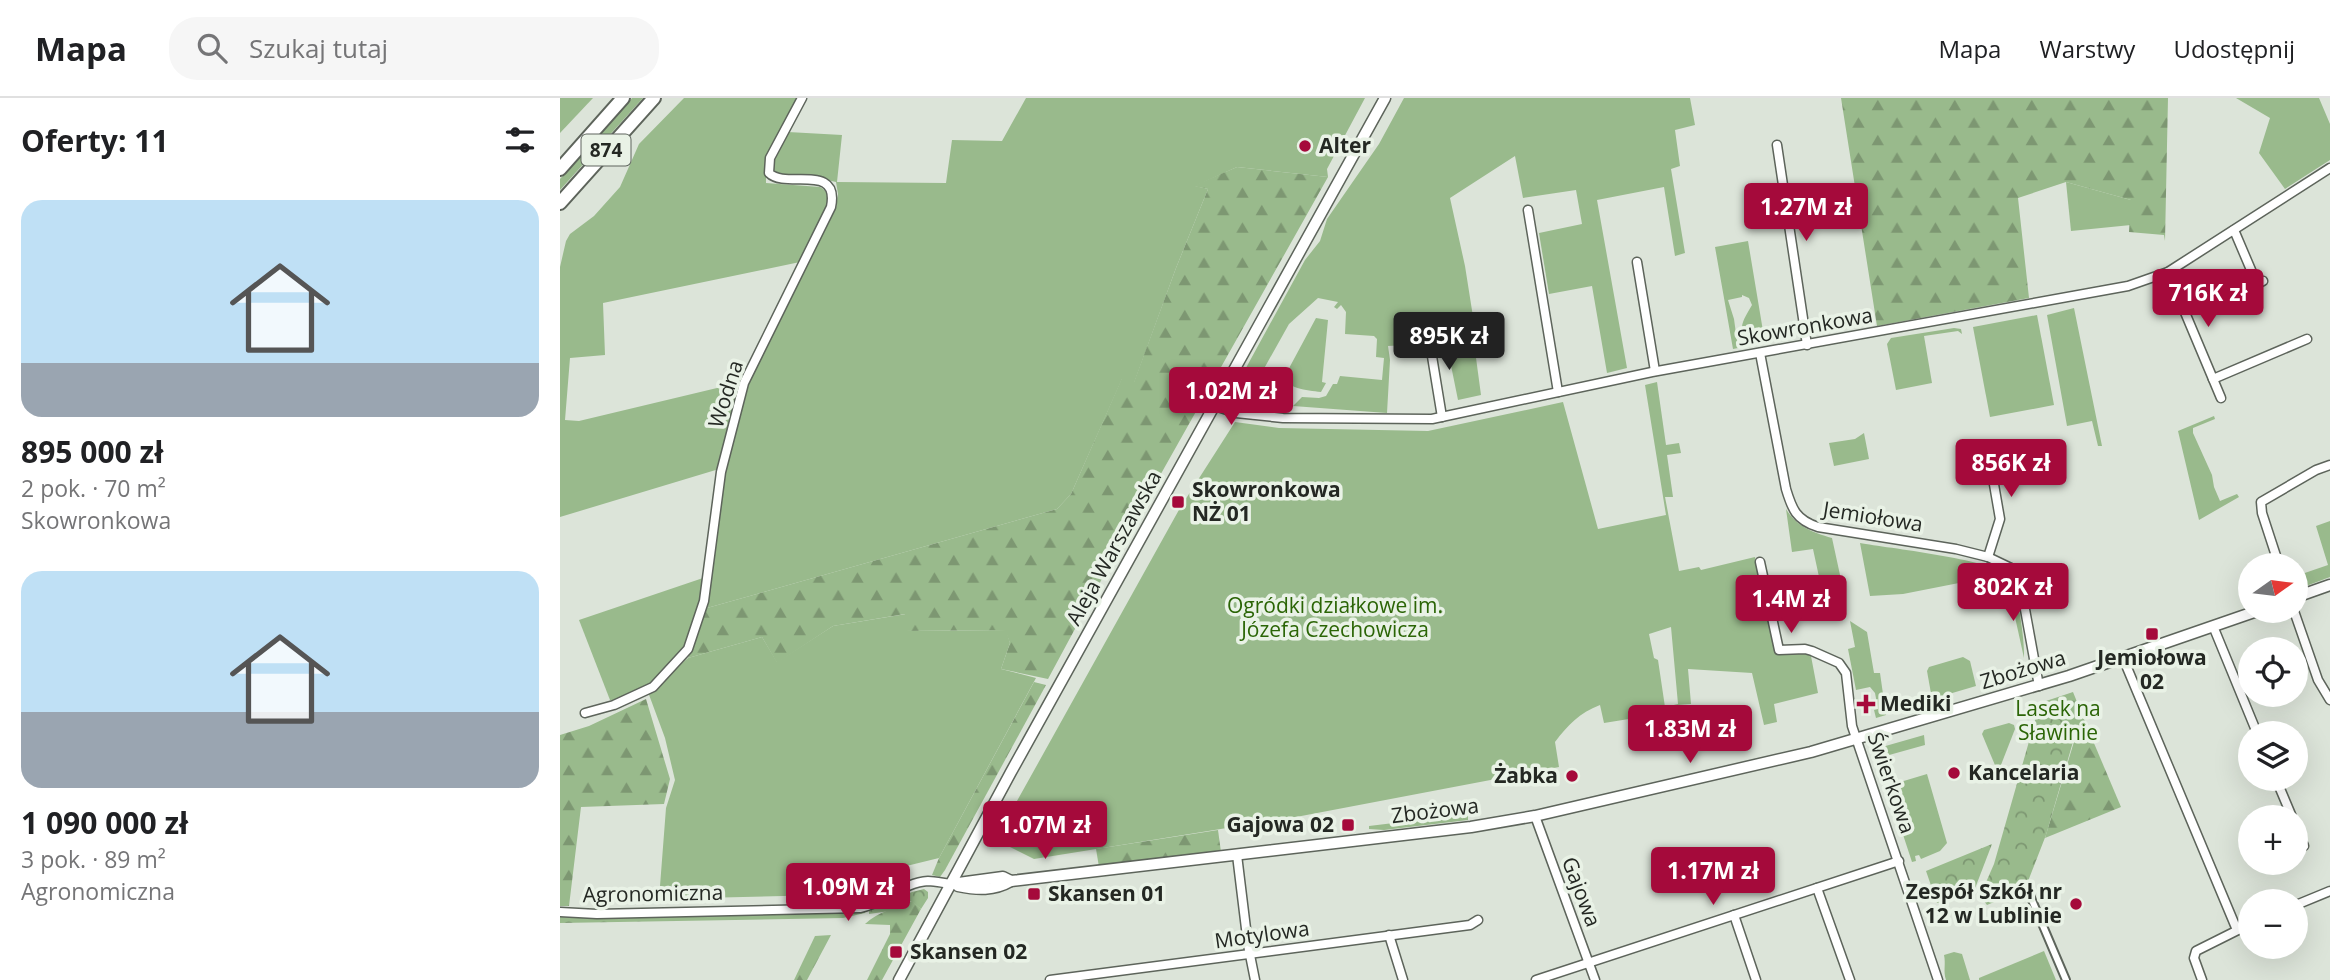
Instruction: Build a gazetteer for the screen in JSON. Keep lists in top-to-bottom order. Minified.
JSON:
{"streets":{"main road":["874"],"street":["Skowronkowa","Wodna","Jemiołowa","Aleja Warszawska","Zbożowa","Świerkowa","Gajowa","Agronomiczna","Motylowa"]},"crossings":[["Skowronkowa","Jemiołowa"],["Skowronkowa","Aleja Warszawska"],["Jemiołowa","Zbożowa"],["Aleja Warszawska","Zbożowa"],["Aleja Warszawska","Agronomiczna"],["Zbożowa","Świerkowa"],["Zbożowa","Gajowa"],["Zbożowa","Agronomiczna"]],"parks":["Ogródki działkowe im. Józefa Czechowicza","Lasek na Sławinie"],"places":{"other":["Alter","Kancelaria","Żabka","Zespół Szkół nr 12 w Lublinie"],"transit":["Skowronkowa NŻ 01","Jemiołowa 02","Gajowa 02","Skansen 01","Skansen 02"],"health":["Mediki"]},"north":"right","page":{"header":"Mapa","search":"Szukaj tutaj","nav":["Mapa","Warstwy","Udostępnij"],"heading":"Oferty: 11","list":[{"name":"895 000 zł","note":"2 pok. · 70 m² · Skowronkowa"},{"name":"1 090 000 zł","note":"3 pok. · 89 m² · Agronomiczna"}],"price":["1.27M zł","716K zł","895K zł","1.02M zł","856K zł","802K zł","1.4M zł","1.83M zł","1.07M zł","1.17M zł","1.09M zł"],"map_buttons":["+","−"]}}
